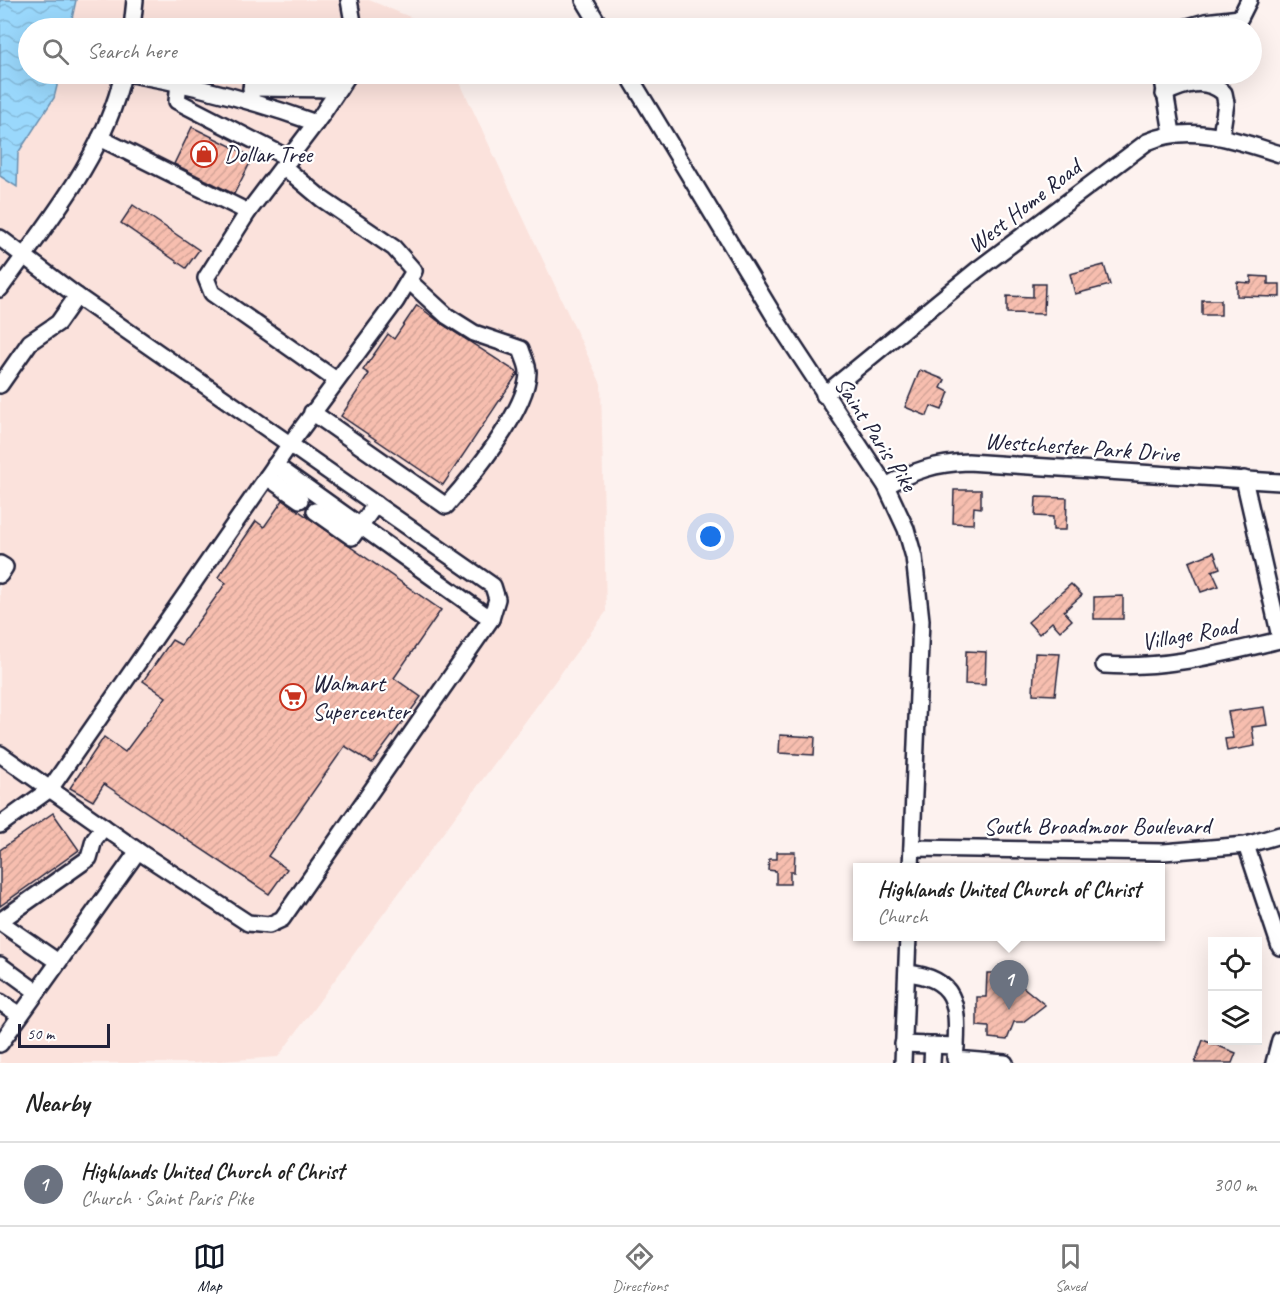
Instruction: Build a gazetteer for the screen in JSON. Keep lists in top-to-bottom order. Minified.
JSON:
{"streets":{"street":["West Home Road","Saint Paris Pike","Westchester Park Drive","Village Road","South Broadmoor Boulevard"]},"crossings":[["West Home Road","Saint Paris Pike"],["Saint Paris Pike","Westchester Park Drive"],["Saint Paris Pike","South Broadmoor Boulevard"]],"places":{"shop":["Dollar Tree"],"supermarket":["Walmart Supercenter"]},"scale_bar":"50 m","page":{"search":"Search here","popup":["Highlands United Church of Christ","Church"],"pins":"1","scale":"50 m","heading":"Nearby","list":[{"mark":"1","name":"Highlands United Church of Christ","note":"Church · Saint Paris Pike","value":"300 m"}],"nav":["Map","Directions","Saved"]}}
